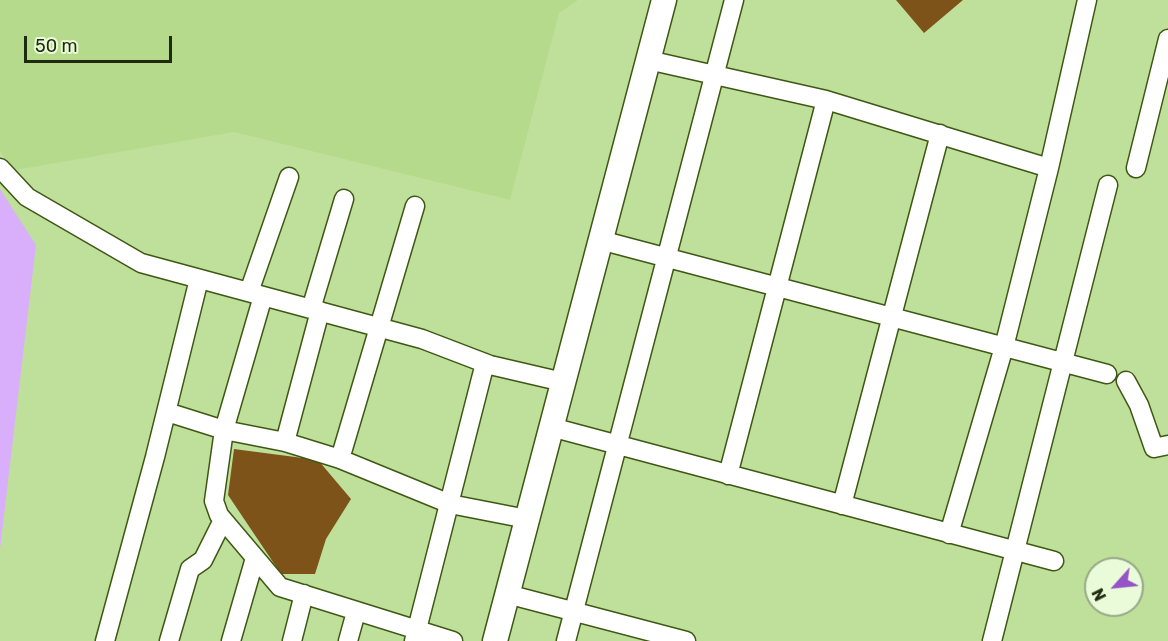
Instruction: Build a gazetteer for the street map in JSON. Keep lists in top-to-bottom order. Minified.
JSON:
{"scale_bar":"50 m","north":"bottom left"}
